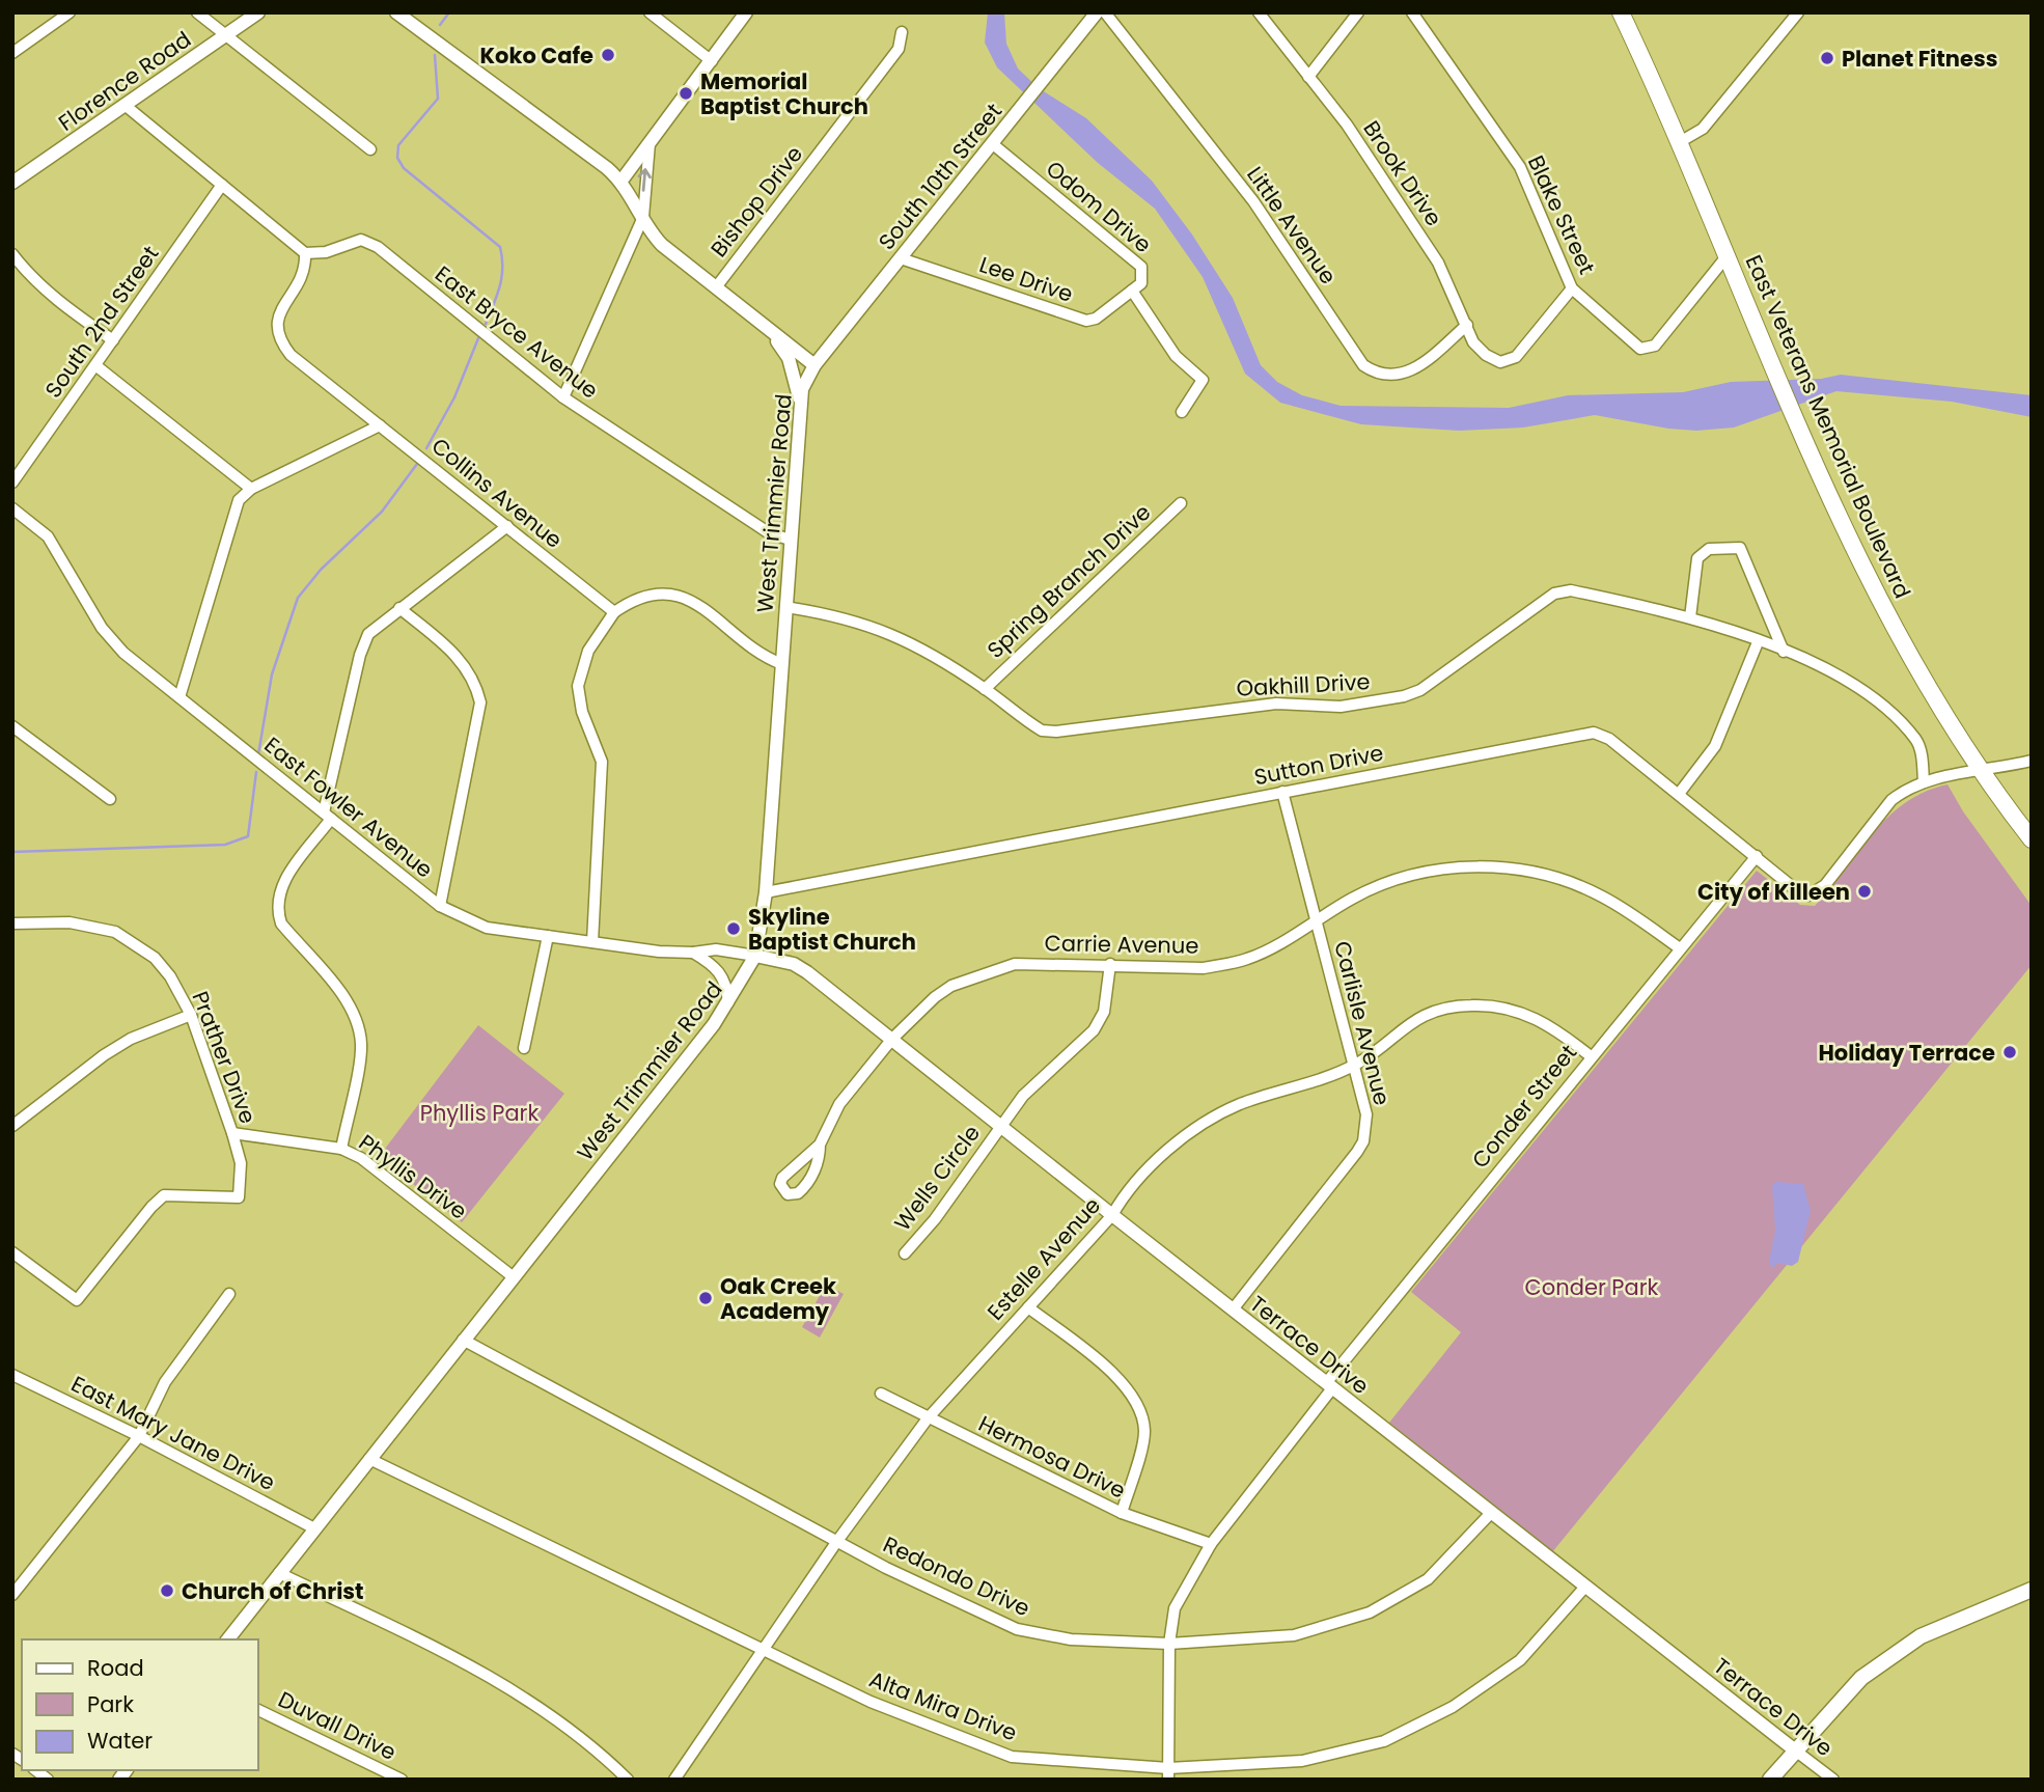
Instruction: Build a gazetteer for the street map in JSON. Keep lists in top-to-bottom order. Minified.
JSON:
{"streets":{"main road":["East Veterans Memorial Boulevard"],"street":["Florence Road","Brook Drive","South 10th Street","Bishop Drive","Odom Drive","Blake Street","Little Avenue","Lee Drive","South 2nd Street","East Bryce Avenue","Collins Avenue","West Trimmier Road","Spring Branch Drive","Oakhill Drive","Sutton Drive","East Fowler Avenue","Carrie Avenue","Carlisle Avenue","Prather Drive","Conder Street","Phyllis Drive","Wells Circle","Estelle Avenue","Terrace Drive","East Mary Jane Drive","Hermosa Drive","Redondo Drive","Alta Mira Drive","Duvall Drive"]},"crossings":[["Brook Drive","Blake Street"],["Brook Drive","Little Avenue"],["South 10th Street","Odom Drive"],["South 10th Street","Lee Drive"],["South 10th Street","West Trimmier Road"],["Odom Drive","Lee Drive"],["Blake Street","East Veterans Memorial Boulevard"],["East Bryce Avenue","Collins Avenue"],["East Bryce Avenue","West Trimmier Road"],["West Trimmier Road","Oakhill Drive"],["West Trimmier Road","Sutton Drive"],["West Trimmier Road","East Fowler Avenue"],["West Trimmier Road","Phyllis Drive"],["West Trimmier Road","Terrace Drive"],["West Trimmier Road","East Mary Jane Drive"],["West Trimmier Road","Redondo Drive"],["West Trimmier Road","Alta Mira Drive"],["Spring Branch Drive","Oakhill Drive"],["Oakhill Drive","Sutton Drive"],["Sutton Drive","Carlisle Avenue"],["Sutton Drive","Conder Street"],["East Fowler Avenue","Terrace Drive"],["Carrie Avenue","Carlisle Avenue"],["Carrie Avenue","Conder Street"],["Carrie Avenue","Wells Circle"],["Carrie Avenue","Terrace Drive"],["Carlisle Avenue","Estelle Avenue"],["Carlisle Avenue","Terrace Drive"],["Prather Drive","Phyllis Drive"],["Conder Street","Estelle Avenue"],["Conder Street","Terrace Drive"],["Conder Street","Hermosa Drive"],["Conder Street","Redondo Drive"],["Conder Street","Alta Mira Drive"],["Wells Circle","Terrace Drive"],["Estelle Avenue","Terrace Drive"],["Estelle Avenue","Hermosa Drive"],["Estelle Avenue","Redondo Drive"],["Estelle Avenue","Alta Mira Drive"],["Terrace Drive","Redondo Drive"],["Terrace Drive","Alta Mira Drive"]],"parks":["Phyllis Park","Conder Park"],"places":["Koko Cafe","Planet Fitness","Memorial Baptist Church","City of Killeen","Skyline Baptist Church","Holiday Terrace","Oak Creek Academy","Church of Christ"],"legend":["Road","Park","Water"]}
